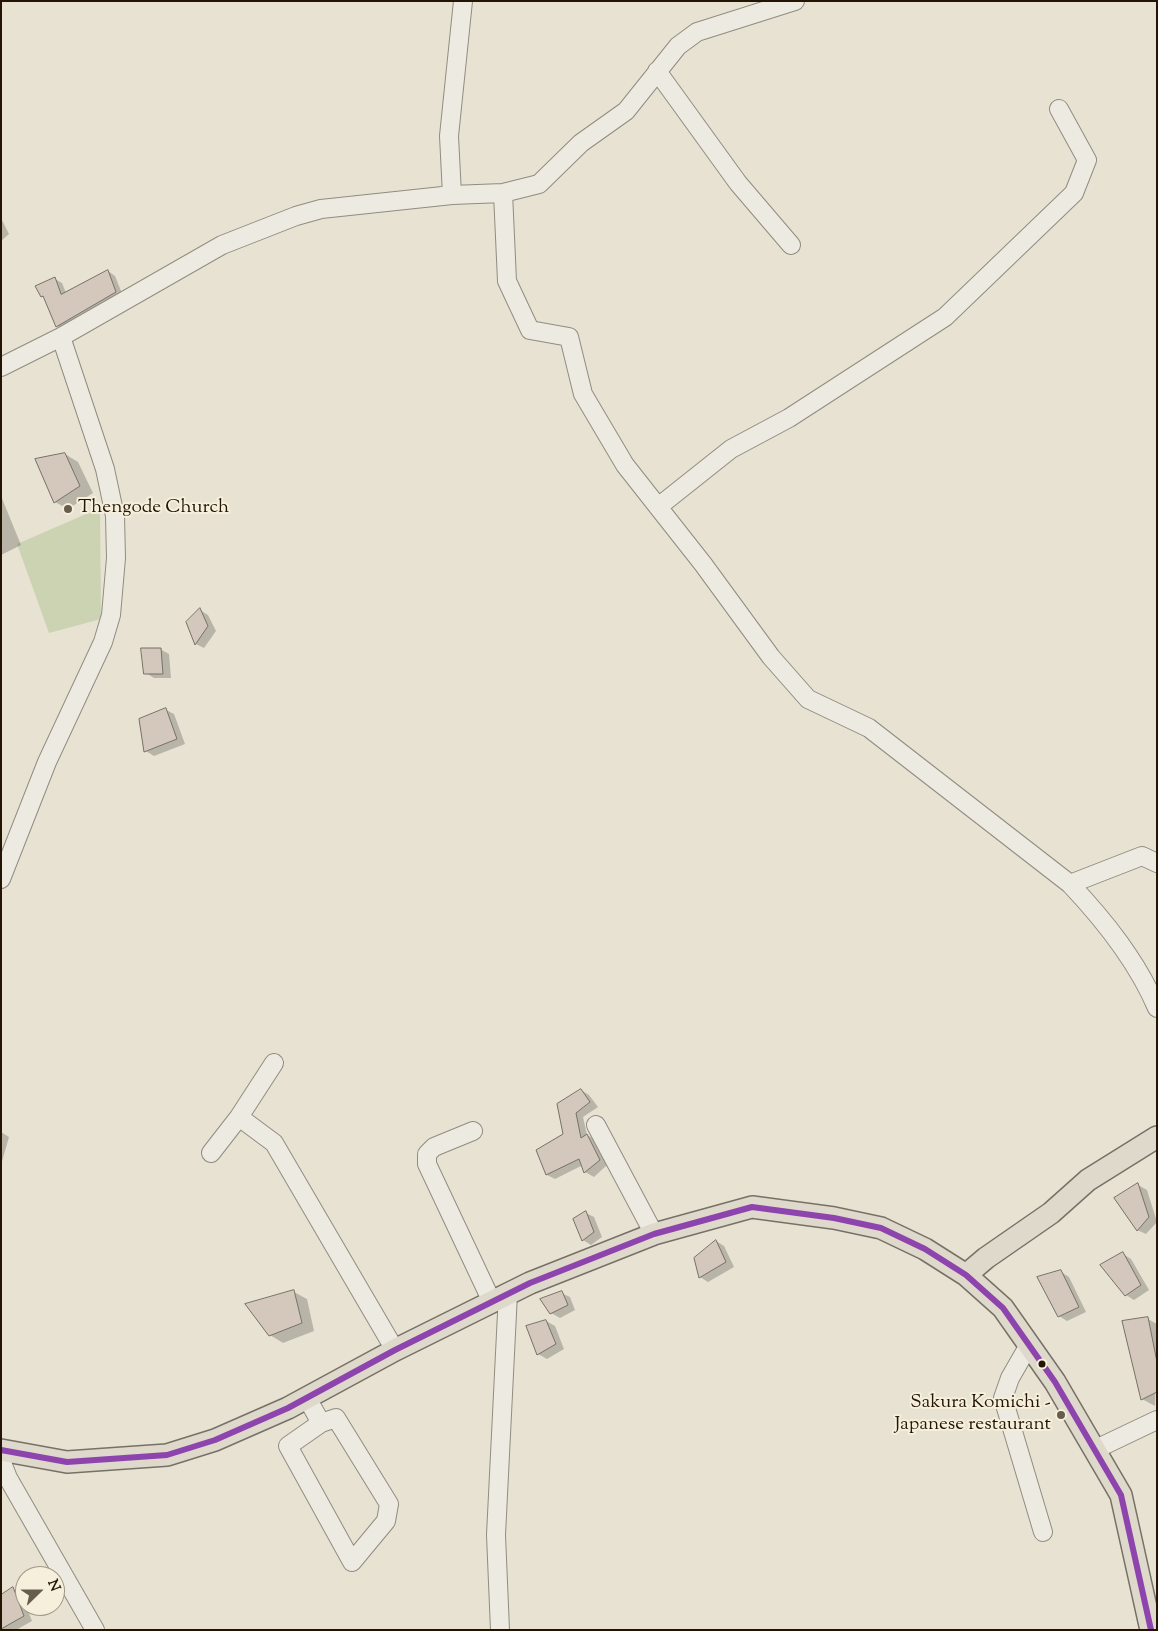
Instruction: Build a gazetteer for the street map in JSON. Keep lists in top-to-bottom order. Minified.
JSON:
{"places":["Thengode Church","Sakura Komichi - Japanese restaurant"],"north":"right"}
